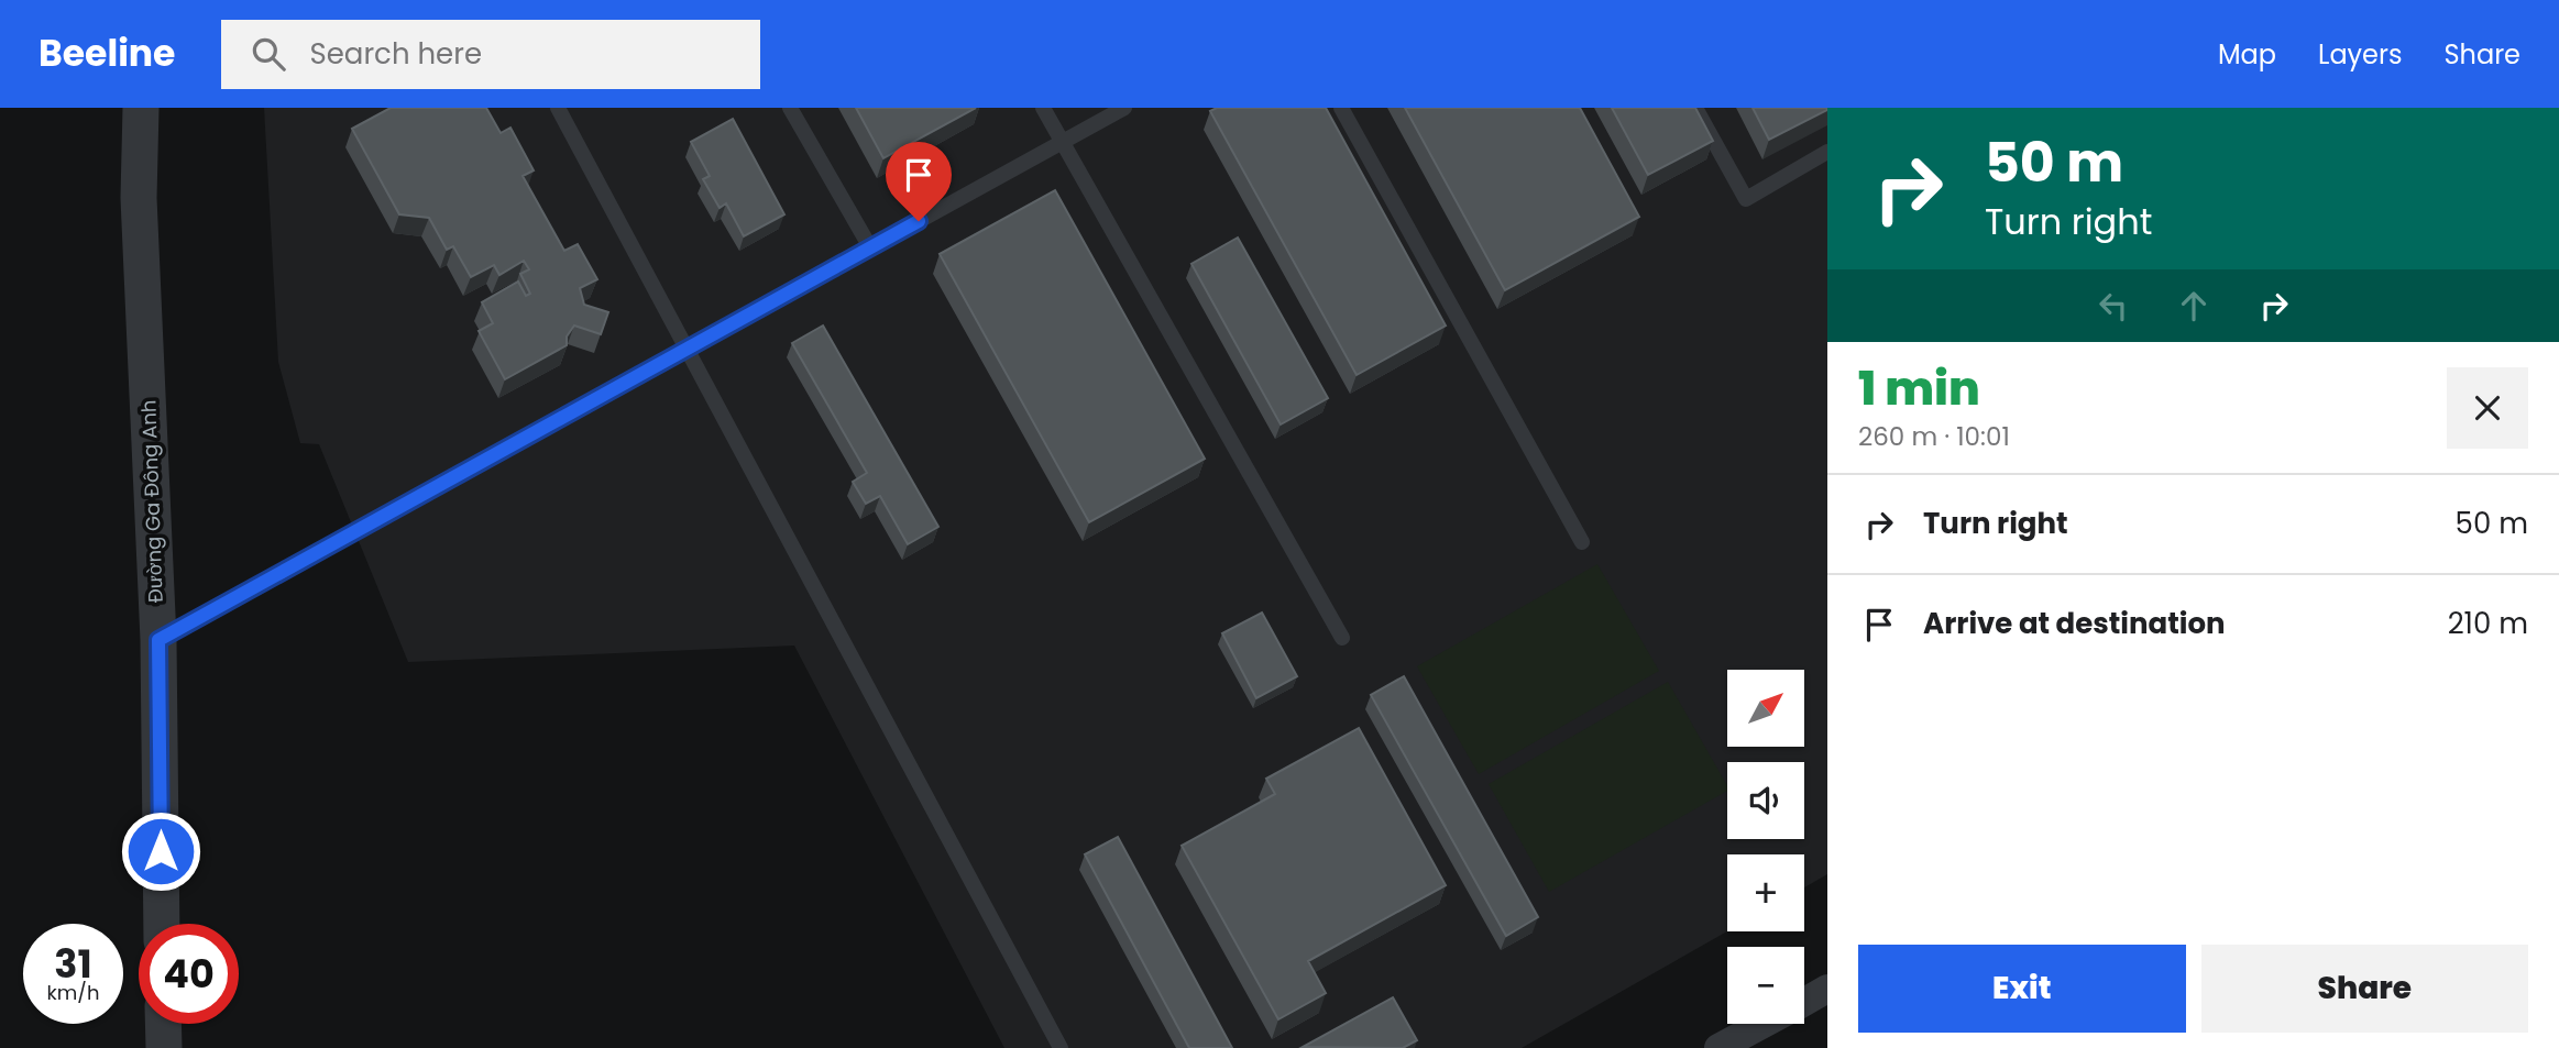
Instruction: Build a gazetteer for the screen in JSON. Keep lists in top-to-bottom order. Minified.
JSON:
{"streets":{"street":["Đường Ga Đông Anh"]},"north":"top right","page":{"header":"Beeline","search":"Search here","nav":["Map","Layers","Share"],"turn":["50 m","Turn right"],"heading":["1 min","260 m · 10:01"],"list":[{"name":"Turn right","value":"50 m"},{"name":"Arrive at destination","value":"210 m"}],"map_buttons":["+","−"],"speed":"31 km/h","limit":"40","buttons":["Exit","Share"]}}
